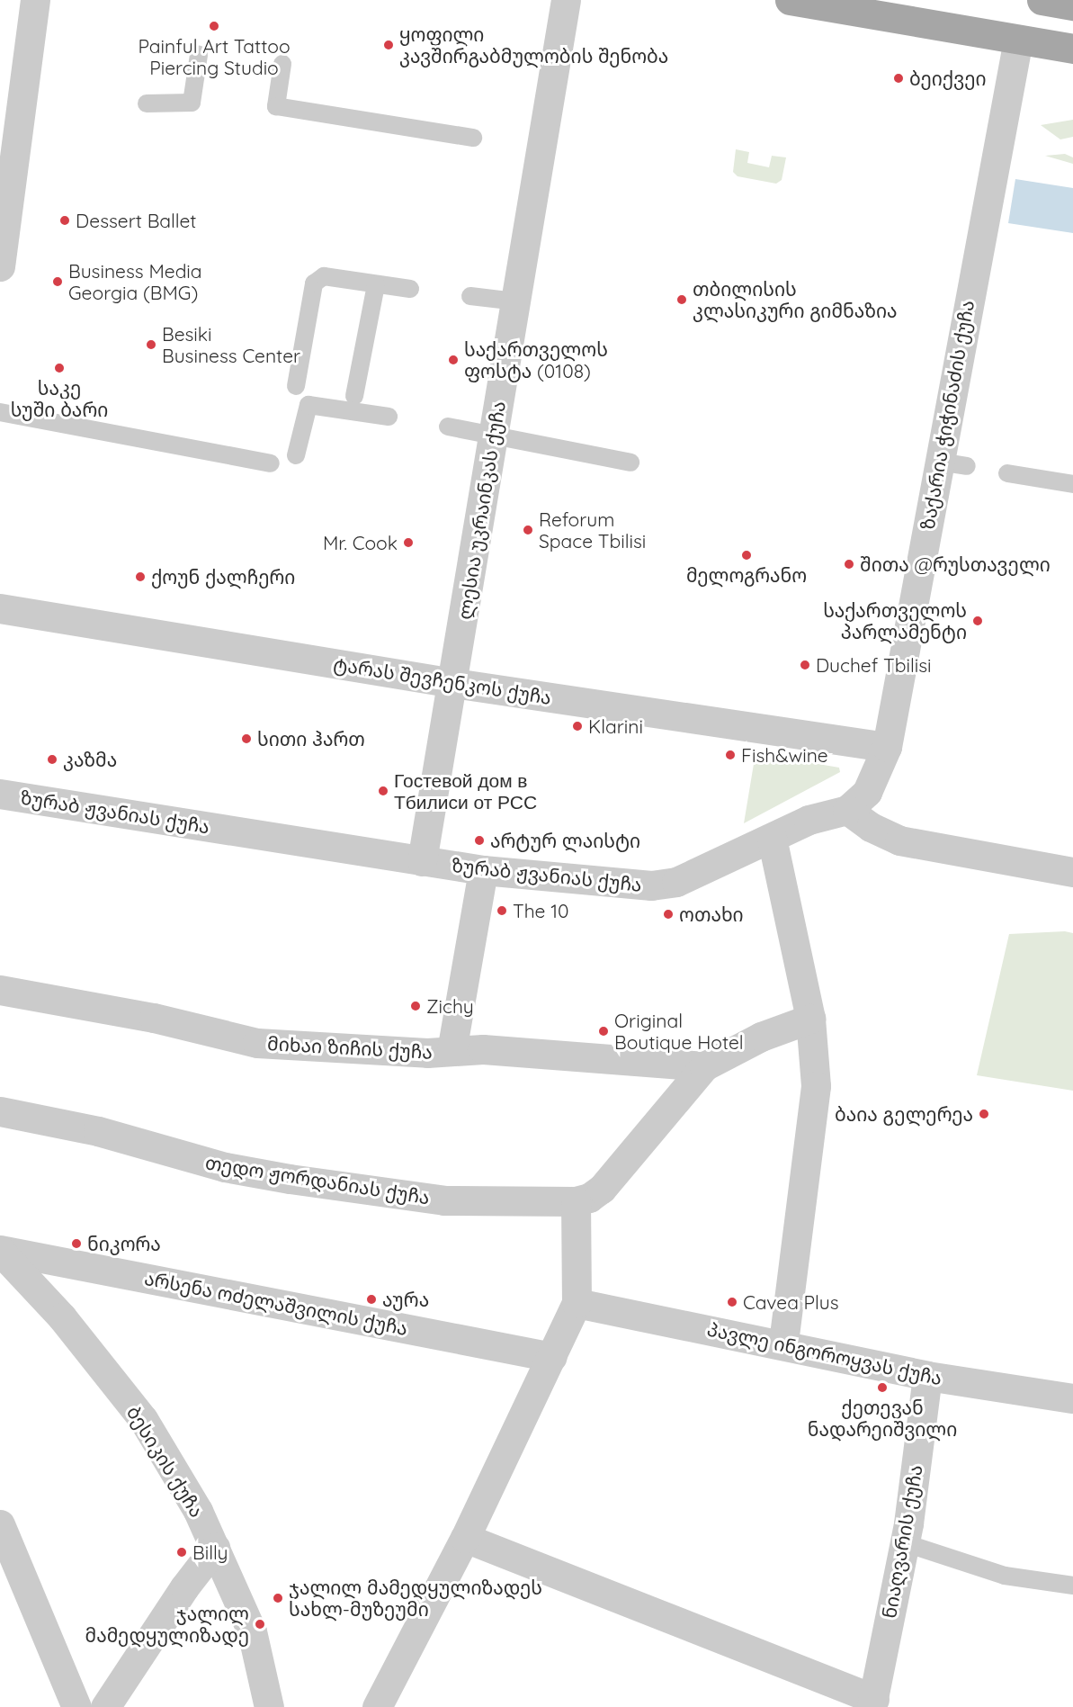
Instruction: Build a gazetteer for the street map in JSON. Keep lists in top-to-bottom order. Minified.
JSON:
{"streets":{"street":["ზაქარია ჭიჭინაძის ქუჩა","ლესია უკრაინკას ქუჩა","ტარას შევჩენკოს ქუჩა","ზურაბ ჟვანიას ქუჩა","მიხაი ზიჩის ქუჩა","თედო ჟორდანიას ქუჩა","არსენა ოძელაშვილის ქუჩა","პავლე ინგოროყვას ქუჩა","ბესიკის ქუჩა","ნიაღვარის ქუჩა"]},"crossings":[["ზაქარია ჭიჭინაძის ქუჩა","ტარას შევჩენკოს ქუჩა"],["ზაქარია ჭიჭინაძის ქუჩა","ზურაბ ჟვანიას ქუჩა"],["ლესია უკრაინკას ქუჩა","ტარას შევჩენკოს ქუჩა"],["ლესია უკრაინკას ქუჩა","ზურაბ ჟვანიას ქუჩა"],["არსენა ოძელაშვილის ქუჩა","ბესიკის ქუჩა"],["პავლე ინგოროყვას ქუჩა","ნიაღვარის ქუჩა"]],"places":["Painful Art Tattoo Piercing Studio","ყოფილი კავშირგაბმულობის შენობა","ბეიქვეი","Dessert Ballet","Business Media Georgia (BMG)","თბილისის კლასიკური გიმნაზია","Besiki Business Center","საქართველოს ფოსტა (0108)","საკე სუში ბარი","Reforum Space Tbilisi","Mr. Cook","მელოგრანო","შითა @რუსთაველი","ქოუნ ქალჩერი","საქართველოს პარლამენტი","Duchef Tbilisi","Klarini","სითი ჰართ","Fish&wine","კაზმა","Гостевой дом в Тбилиси от РСС","არტურ ლაისტი","The 10","ოთახი","Zichy","Original Boutique Hotel","ბაია გელერეა","ნიკორა","აურა","Cavea Plus","ქეთევან ნადარეიშვილი","Billy","ჯალილ მამედყულიზადეს სახლ-მუზეუმი","ჯალილ მამედყულიზადე"]}
